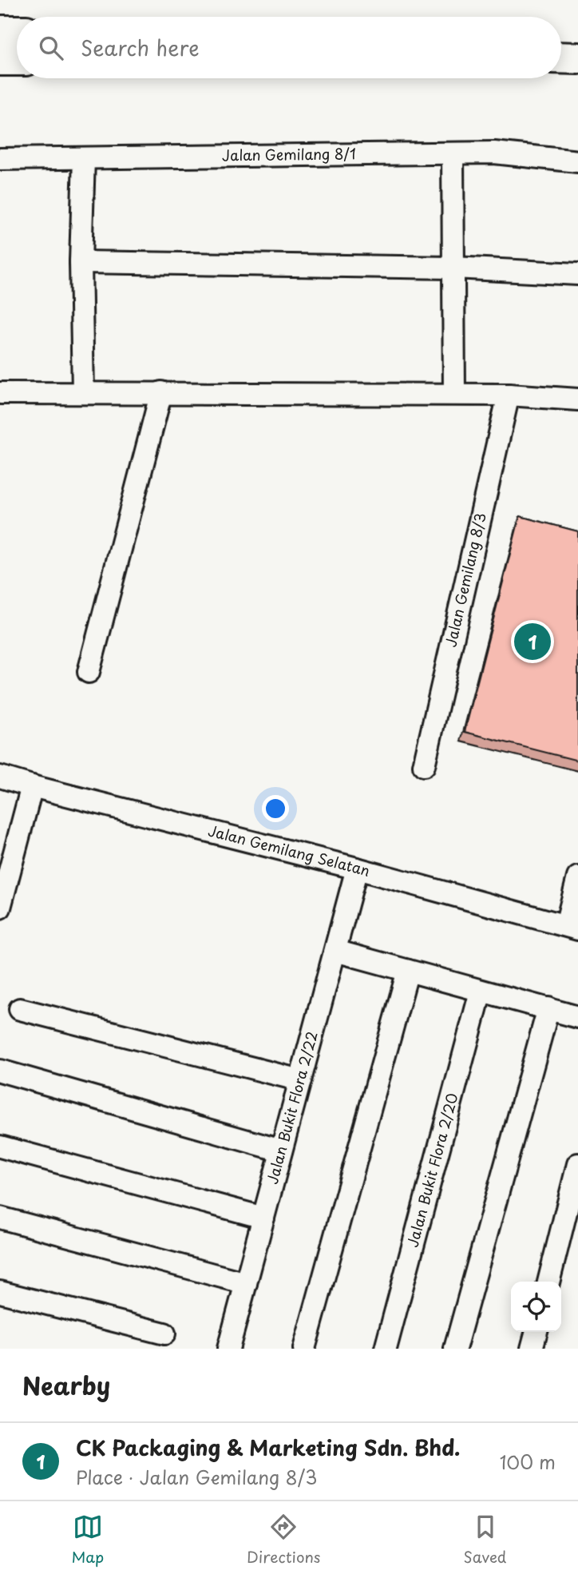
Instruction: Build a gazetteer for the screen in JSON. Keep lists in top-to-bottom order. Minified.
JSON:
{"streets":{"street":["Jalan Gemilang 8/1","Jalan Gemilang 8/3","Jalan Gemilang Selatan","Jalan Bukit Flora 2/22","Jalan Bukit Flora 2/20"]},"crossings":[["Jalan Gemilang Selatan","Jalan Bukit Flora 2/22"]],"page":{"search":"Search here","pins":"1","heading":"Nearby","list":[{"mark":"1","name":"CK Packaging & Marketing Sdn. Bhd.","note":"Place · Jalan Gemilang 8/3","value":"100 m"}],"nav":["Map","Directions","Saved"]}}
